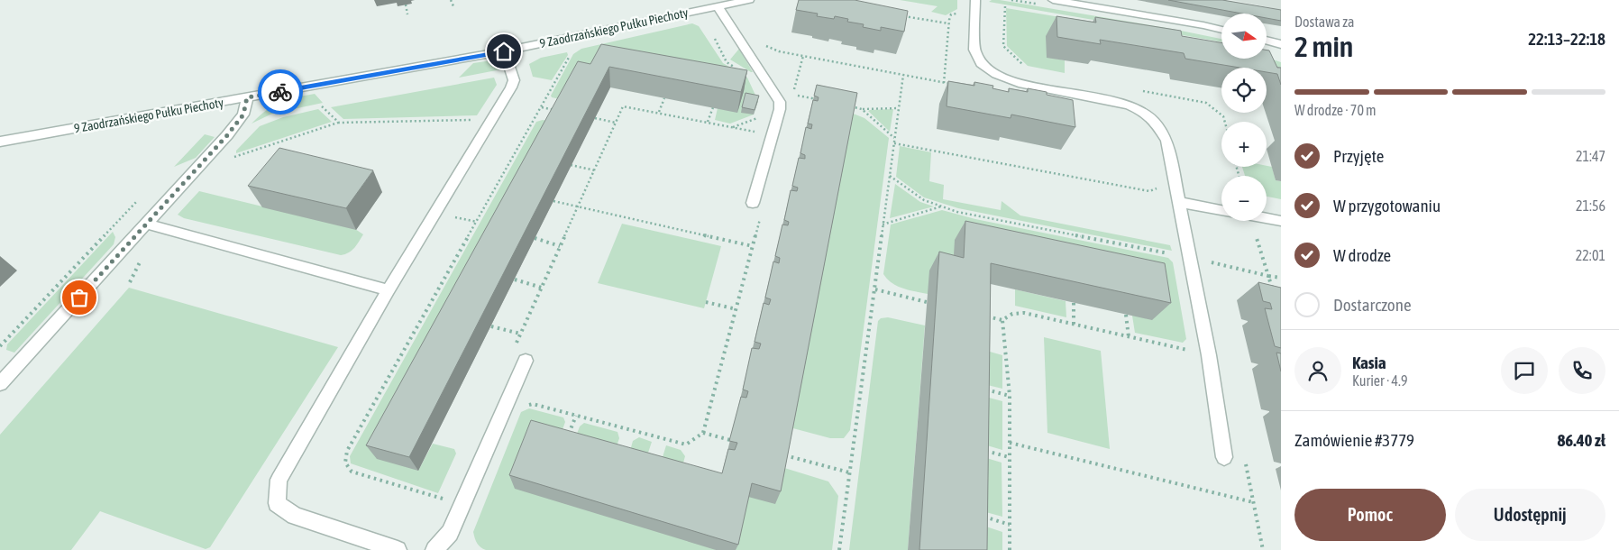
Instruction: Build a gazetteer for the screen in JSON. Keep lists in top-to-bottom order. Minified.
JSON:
{"streets":{"street":["9 Zaodrzańskiego Pułku Piechoty"]},"north":"right","page":{"heading":["2 min","Dostawa za","22:13–22:18"],"panel":["Kasia","Kurier · 4.9","Zamówienie #3779","86.40 zł"],"map_buttons":["+","−"],"bar":"W drodze · 70 m","list":[["Przyjęte","21:47"],["W przygotowaniu","21:56"],["W drodze","22:01"],"Dostarczone"],"buttons":["Pomoc","Udostępnij"]}}
